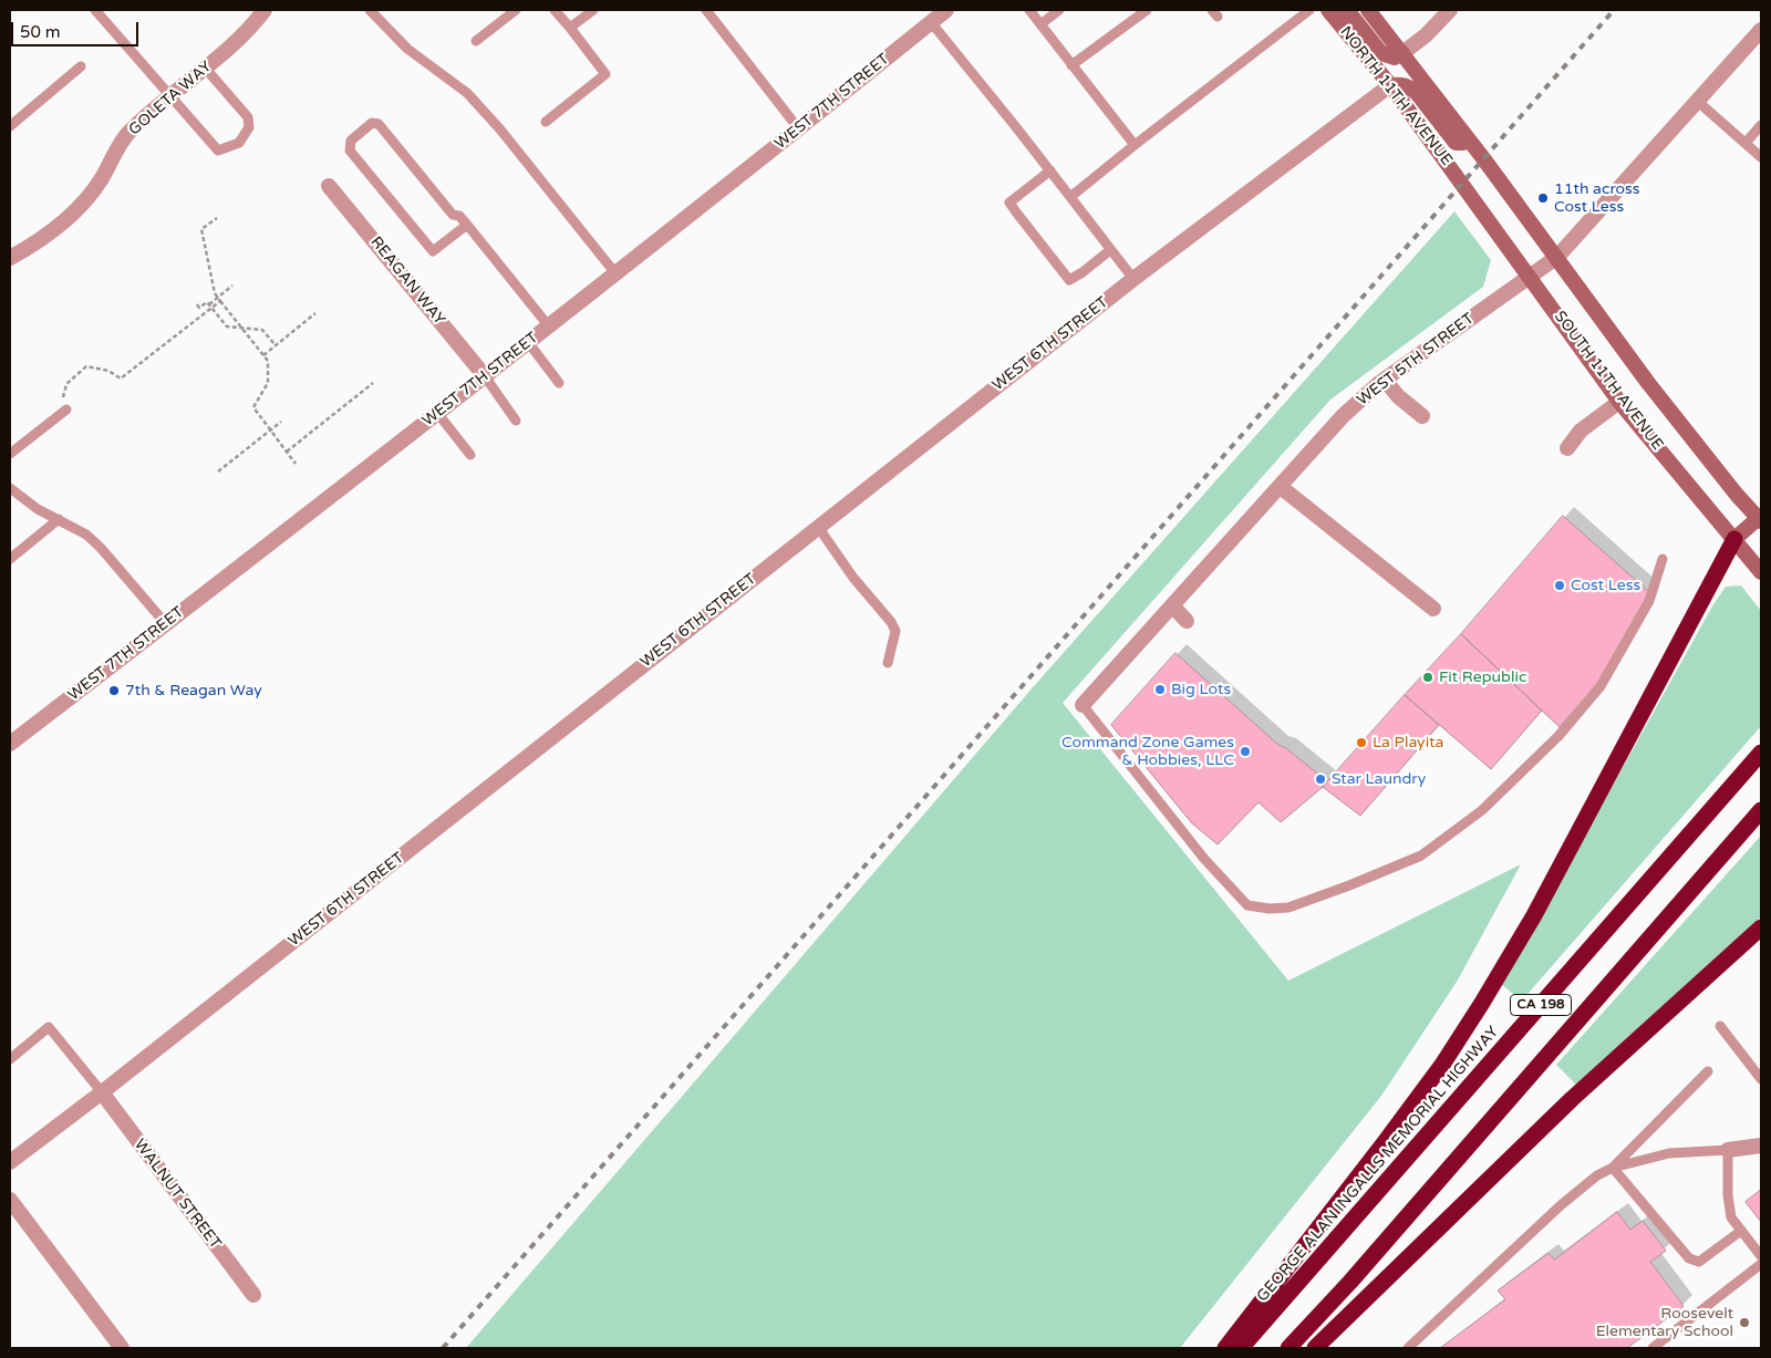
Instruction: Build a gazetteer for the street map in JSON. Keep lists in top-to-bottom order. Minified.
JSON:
{"streets":{"highway":["CA 198","GEORGE ALAN INGALLS MEMORIAL HIGHWAY"],"main road":["NORTH 11TH AVENUE","SOUTH 11TH AVENUE"],"street":["GOLETA WAY","WEST 7TH STREET","REAGAN WAY","WEST 6TH STREET","WEST 5TH STREET","WALNUT STREET"]},"crossings":[["NORTH 11TH AVENUE","WEST 6TH STREET"],["NORTH 11TH AVENUE","SOUTH 11TH AVENUE"],["WEST 7TH STREET","REAGAN WAY"],["WEST 6TH STREET","WALNUT STREET"],["WEST 5TH STREET","SOUTH 11TH AVENUE"]],"places":["11th across Cost Less","Cost Less","Fit Republic","Big Lots","7th & Reagan Way","La Playita","Command Zone Games & Hobbies, LLC","Star Laundry","Roosevelt Elementary School"],"scale_bar":"50 m"}
